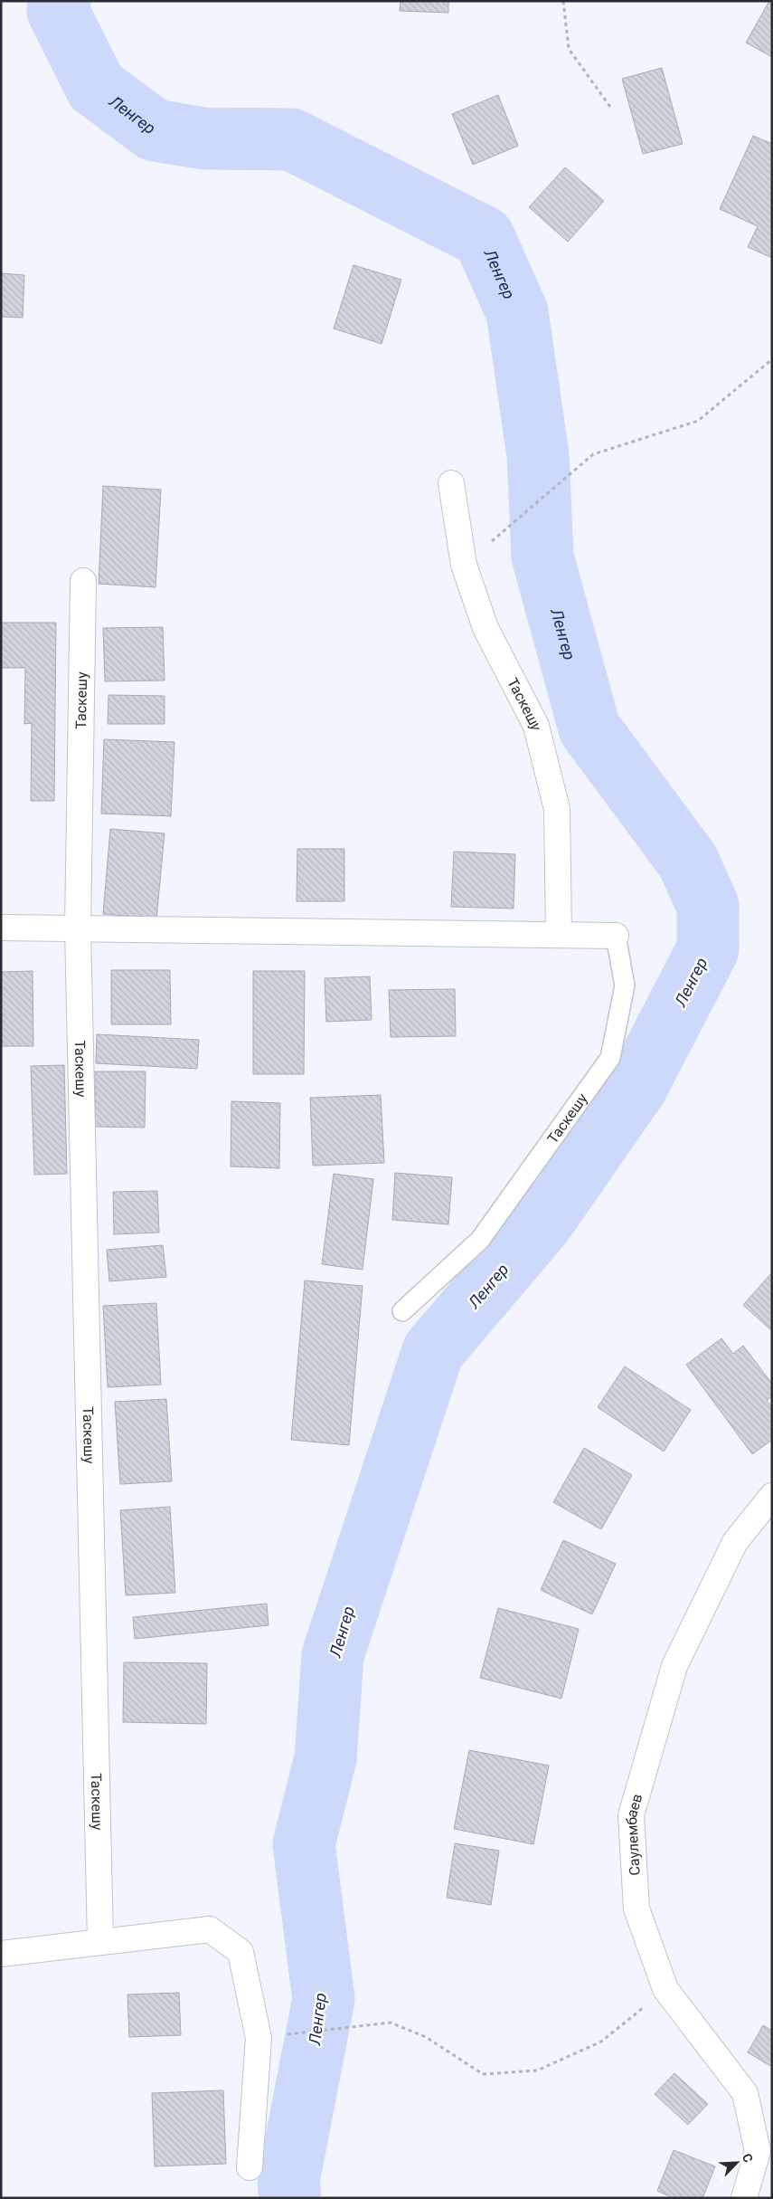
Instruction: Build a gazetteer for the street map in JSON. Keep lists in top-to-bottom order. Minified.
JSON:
{"streets":{"street":["Таскешу","Саулембаев"]},"water":["Ленгер"],"north":"top right"}
